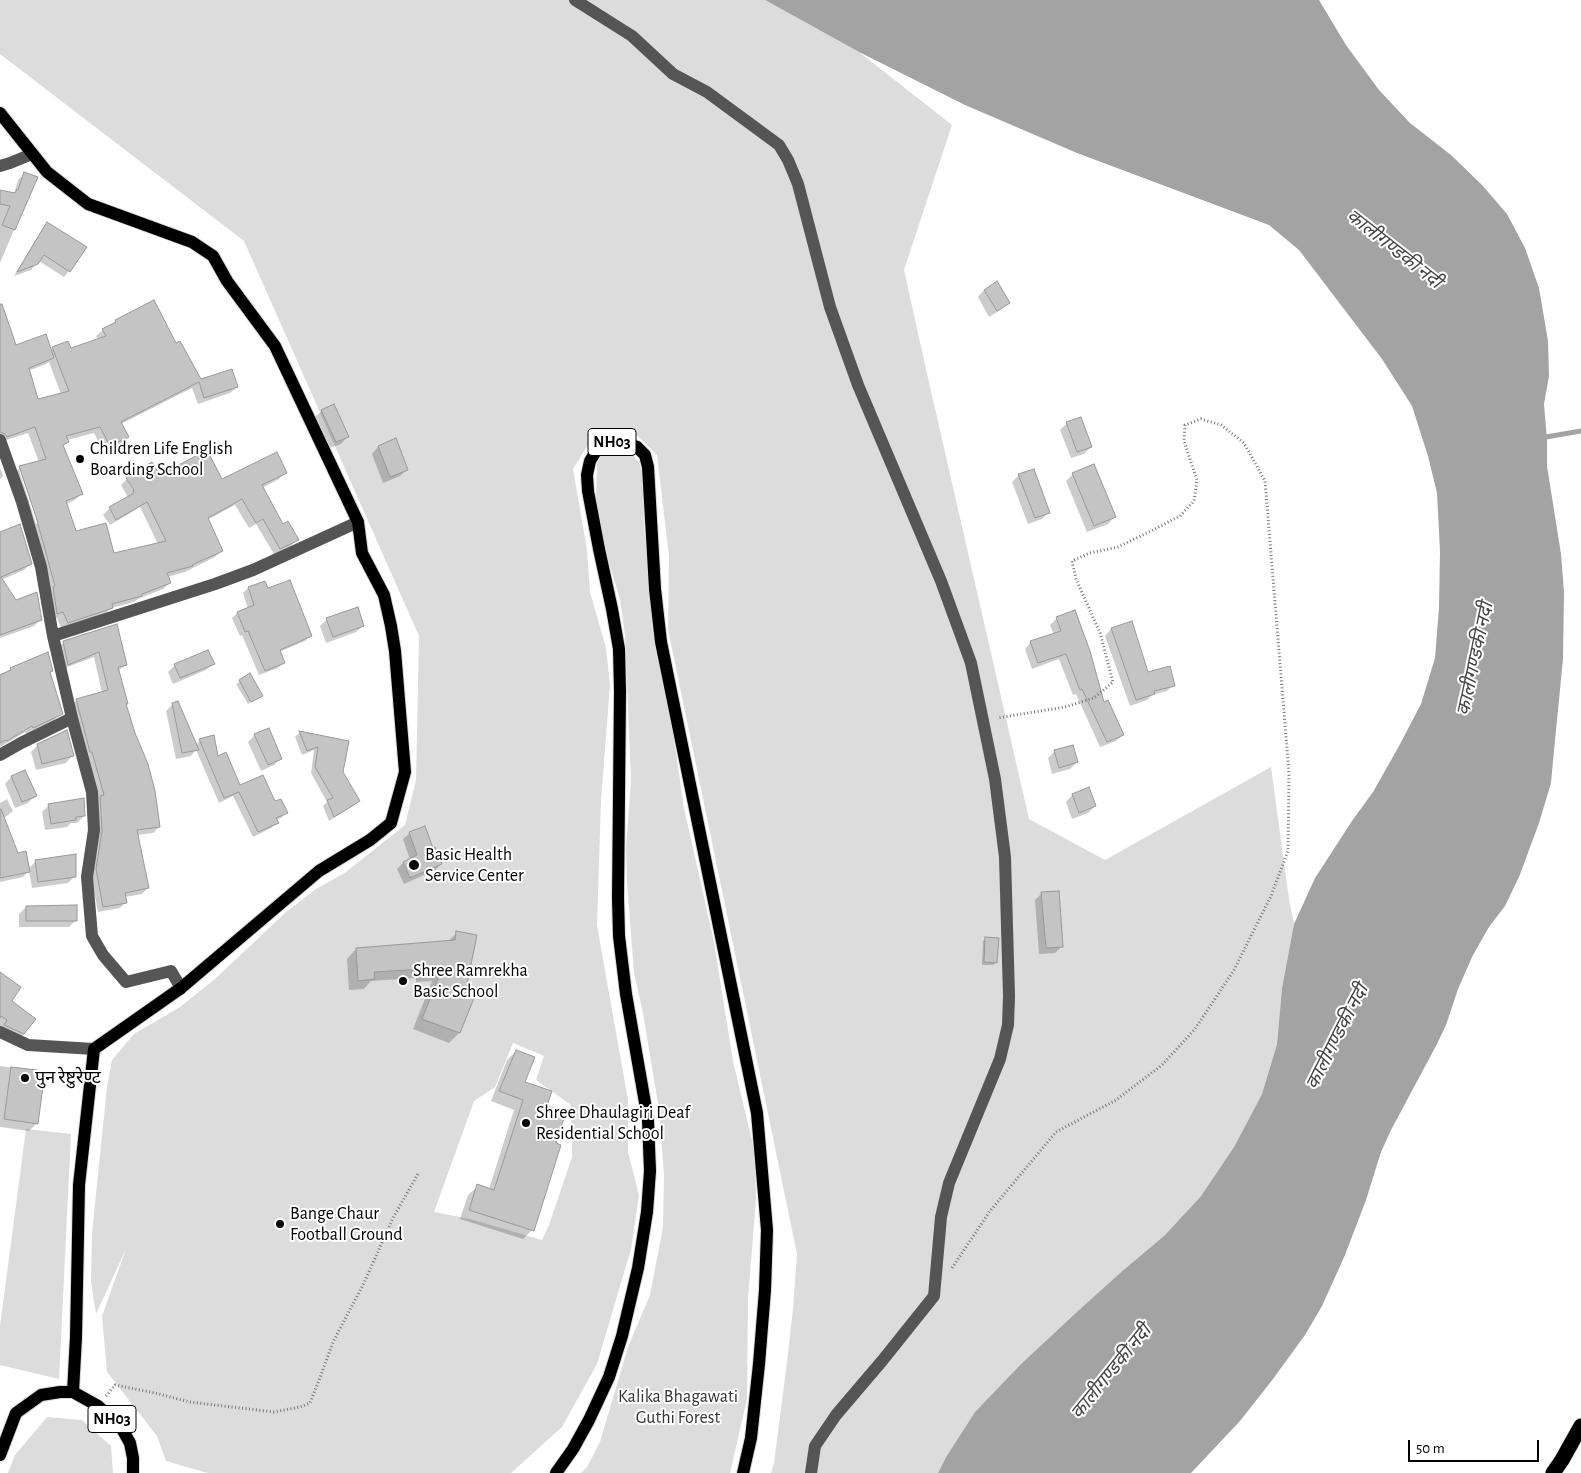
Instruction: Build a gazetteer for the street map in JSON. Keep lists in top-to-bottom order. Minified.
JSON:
{"streets":{"main road":["NH03"]},"water":["कालीगण्डकी नदी"],"parks":["Kalika Bhagawati Guthi Forest"],"places":["Children Life English Boarding School","Basic Health Service Center","Shree Ramrekha Basic School","पुन रेष्टुरेण्ट","Shree Dhaulagiri Deaf Residential School","Bange Chaur Football Ground"],"scale_bar":"50 m"}
